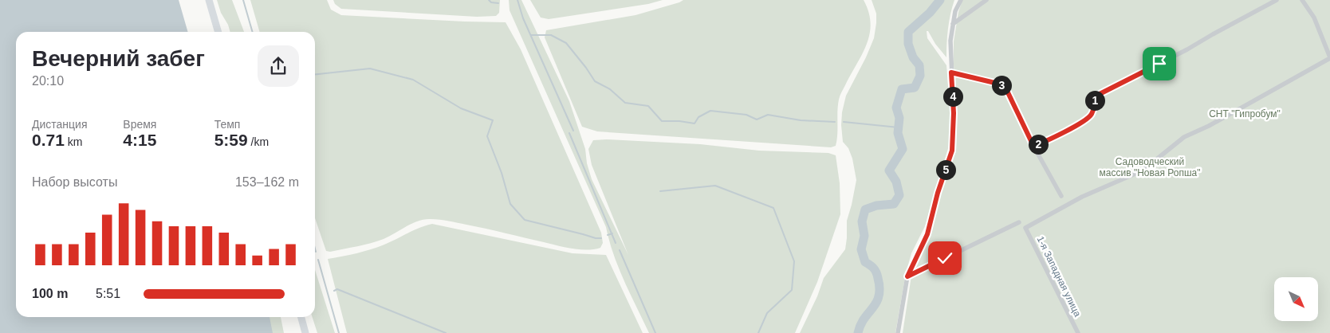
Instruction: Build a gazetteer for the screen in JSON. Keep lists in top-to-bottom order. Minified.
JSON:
{"streets":{"street":["1-я Западная улица"]},"parks":["СНТ \"Гипробум\"","Садоводческий массив \"Новая Ропша\""],"north":"bottom right","page":{"heading":["Вечерний забег","20:10"],"pins":["3","4","1","2","5"],"stats":[["Дистанция","0.71 km"],["Время","4:15"],["Темп","5:59 /km"]],"chart":["Набор высоты","153–162 m"],"list":[{"name":"100 m","note":"5:51"}]}}
